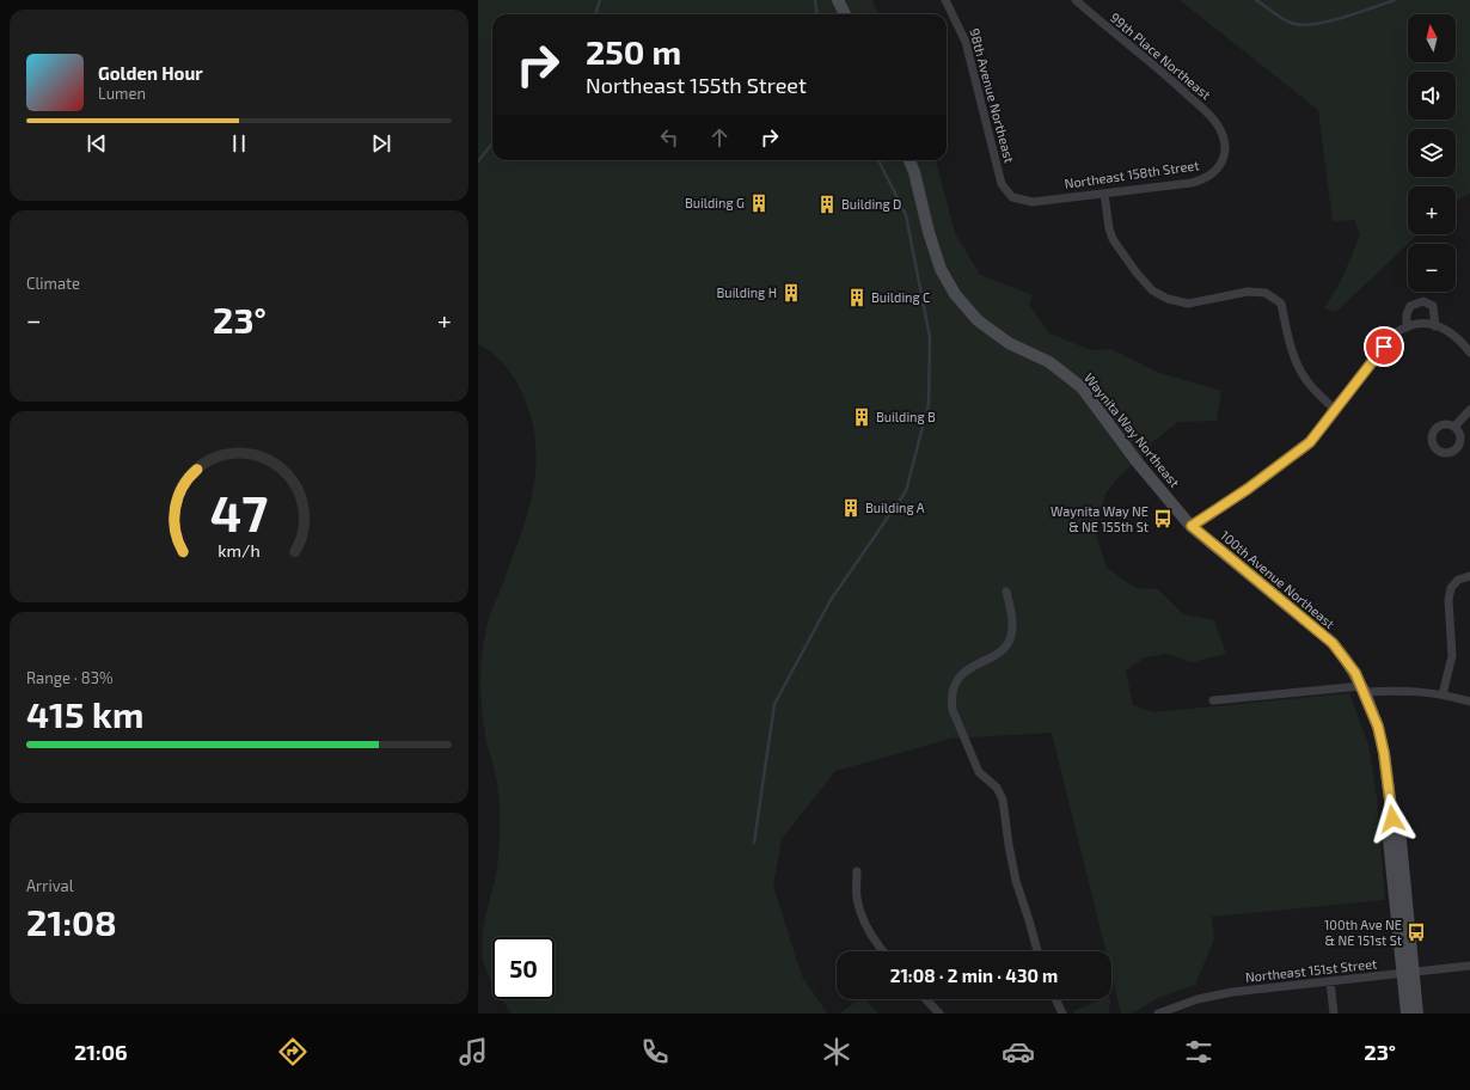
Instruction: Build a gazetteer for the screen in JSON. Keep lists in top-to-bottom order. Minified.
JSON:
{"streets":{"main road":["Waynita Way Northeast","100th Avenue Northeast"],"street":["99th Place Northeast","98th Avenue Northeast","Northeast 158th Street","Northeast 151st Street"]},"crossings":[["99th Place Northeast","Northeast 158th Street"],["98th Avenue Northeast","Northeast 158th Street"],["Waynita Way Northeast","100th Avenue Northeast"],["100th Avenue Northeast","Northeast 151st Street"]],"places":{"building":["Building G","Building D","Building H","Building C","Building B","Building A"],"bus stop":["Waynita Way NE & NE 155th St","100th Ave NE & NE 151st St"]},"north":"top","page":{"map_buttons":["+","−"],"turn":["250 m","Northeast 155th Street"],"song":["Golden Hour","Lumen"],"tile":["Climate",["Range · 83%","415 km"],["Arrival","21:08"]],"heat":["−","23°","+"],"limit":"50","trip":"21:08 · 2 min · 430 m","tabs":["21:06","23°"],"gauge":["47","km/h"]}}
